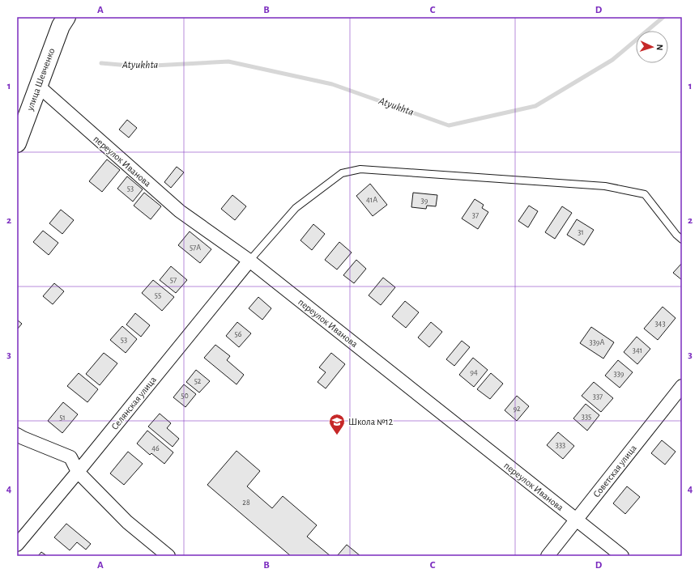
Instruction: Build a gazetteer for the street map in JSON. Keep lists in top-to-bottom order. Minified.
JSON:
{"streets":{"street":["улица Шевченко","переулок Иванова","Селянская улица","Советская улица"]},"crossings":[["улица Шевченко","переулок Иванова"],["переулок Иванова","Селянская улица"],["переулок Иванова","Советская улица"]],"water":["Atyukhta"],"places":{"school or university":["Школа №12"]},"house_numbers":["53","41А","39","37","31","57А","57","55","343","56","53","339А","341","94","339","52","50","337","92","335","51","333","46","28"],"north":"right","grid":{"columns":["A","B","C","D"],"rows":["1","2","3","4"]}}
